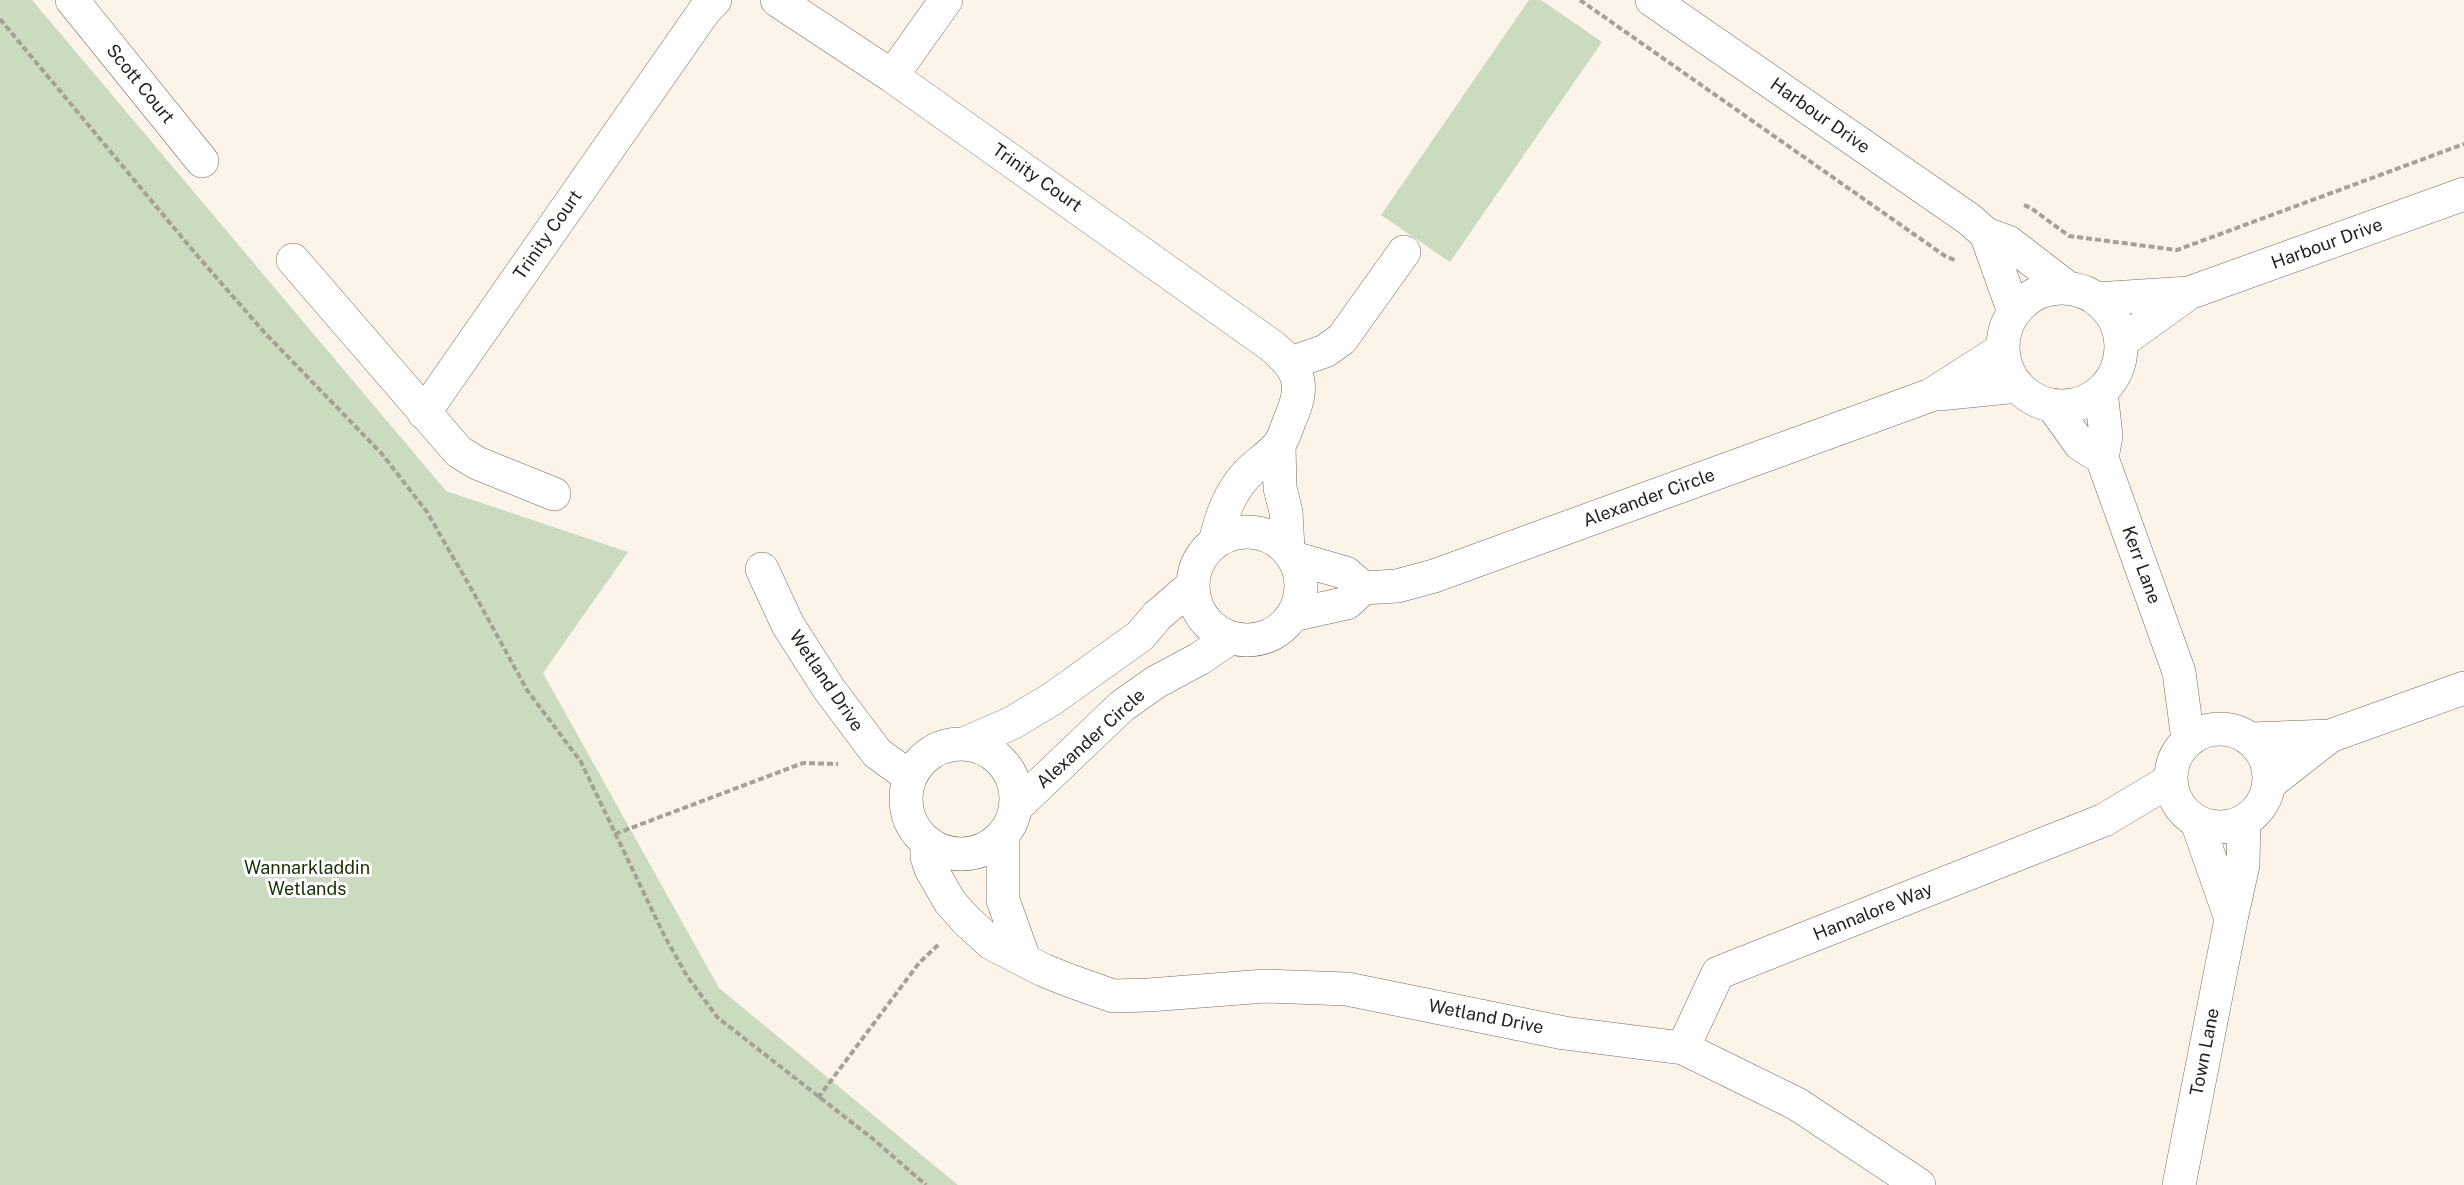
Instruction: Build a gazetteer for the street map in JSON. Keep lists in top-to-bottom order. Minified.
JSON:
{"streets":{"street":["Scott Court","Harbour Drive","Trinity Court","Alexander Circle","Kerr Lane","Wetland Drive","Hannalore Way","Town Lane"]},"crossings":[["Harbour Drive","Alexander Circle"],["Harbour Drive","Kerr Lane"],["Alexander Circle","Kerr Lane"],["Alexander Circle","Wetland Drive"],["Kerr Lane","Hannalore Way"],["Kerr Lane","Town Lane"],["Wetland Drive","Hannalore Way"],["Hannalore Way","Town Lane"]],"parks":["Wannarkladdin Wetlands"]}
